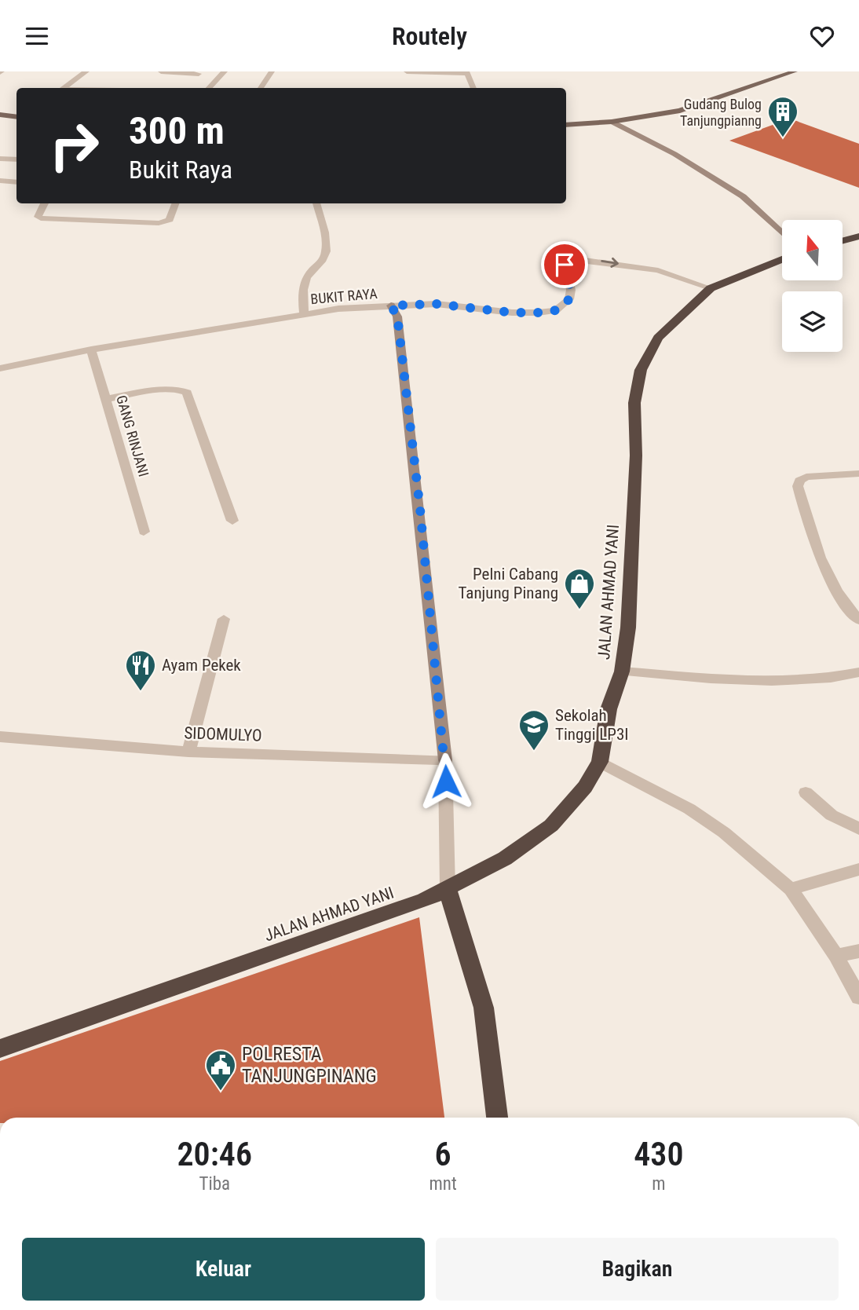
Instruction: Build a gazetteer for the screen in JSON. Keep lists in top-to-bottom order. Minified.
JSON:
{"streets":{"highway":["JALAN AHMAD YANI"],"street":["BUKIT RAYA","GANG RINJANI","SIDOMULYO"]},"crossings":[["BUKIT RAYA","GANG RINJANI"],["BUKIT RAYA","JALAN AHMAD YANI"]],"one_way":["BUKIT RAYA"],"places":{"building":["Gudang Bulog Tanjungpianng"],"shop":["Pelni Cabang Tanjung Pinang"],"restaurant":["Ayam Pekek"],"school or university":["Sekolah Tinggi LP3I"],"public building":["POLRESTA TANJUNGPINANG"]},"north":"top","page":{"header":"Routely","turn":["300 m","Bukit Raya"],"eta":["20:46","Tiba","6","mnt","430","m"],"buttons":["Keluar","Bagikan"]}}
